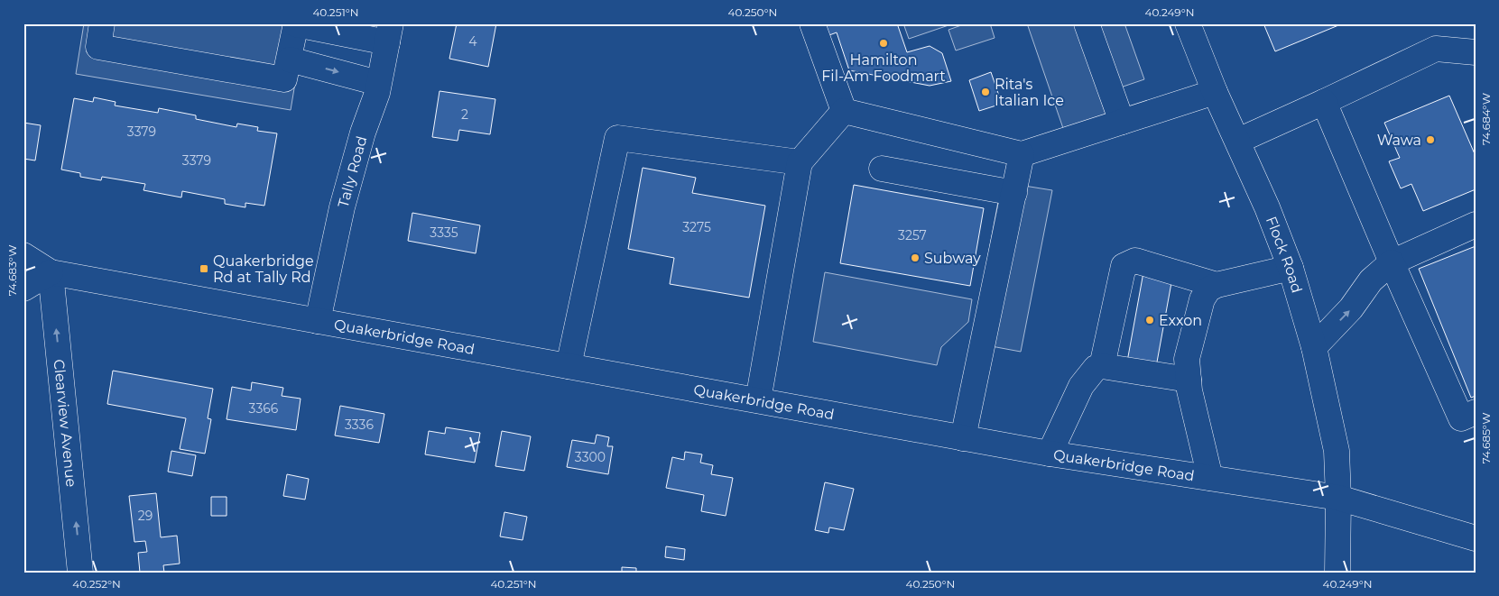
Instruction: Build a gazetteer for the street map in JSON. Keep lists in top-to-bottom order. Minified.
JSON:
{"streets":{"main road":["Tally Road","Flock Road","Quakerbridge Road","Clearview Avenue"]},"crossings":[["Tally Road","Quakerbridge Road"],["Flock Road","Quakerbridge Road"],["Quakerbridge Road","Clearview Avenue"]],"one_way":["Clearview Avenue"],"places":{"other":["Hamilton Fil-Am Foodmart","Rita's Italian Ice","Wawa","Subway","Exxon"],"transit":["Quakerbridge Rd at Tally Rd"]},"house_numbers":["4","2","3379","3379","3275","3335","3257","3366","3336","3300","29"],"coordinates":["40.251°N","40.250°N","40.249°N","74.684°W","74.683°W","74.685°W","40.252°N"]}
